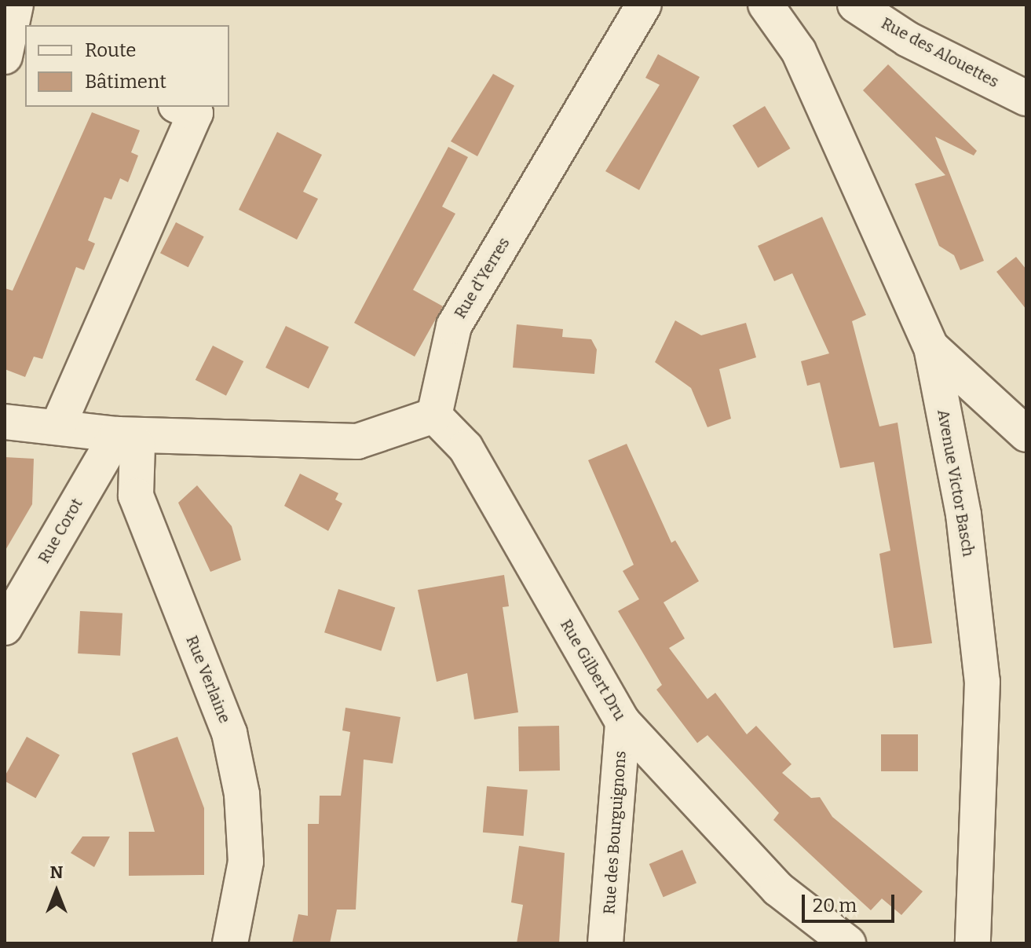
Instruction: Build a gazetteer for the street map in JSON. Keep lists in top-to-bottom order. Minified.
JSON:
{"streets":{"street":["Rue des Alouettes","Rue d'Yerres","Avenue Victor Basch","Rue Corot","Rue Gilbert Dru","Rue Verlaine","Rue des Bourguignons"]},"crossings":[["Rue d'Yerres","Rue Gilbert Dru"],["Rue Corot","Rue Verlaine"],["Rue Gilbert Dru","Rue des Bourguignons"]],"legend":["Route","Bâtiment"],"scale_bar":"20 m","north":"top"}
